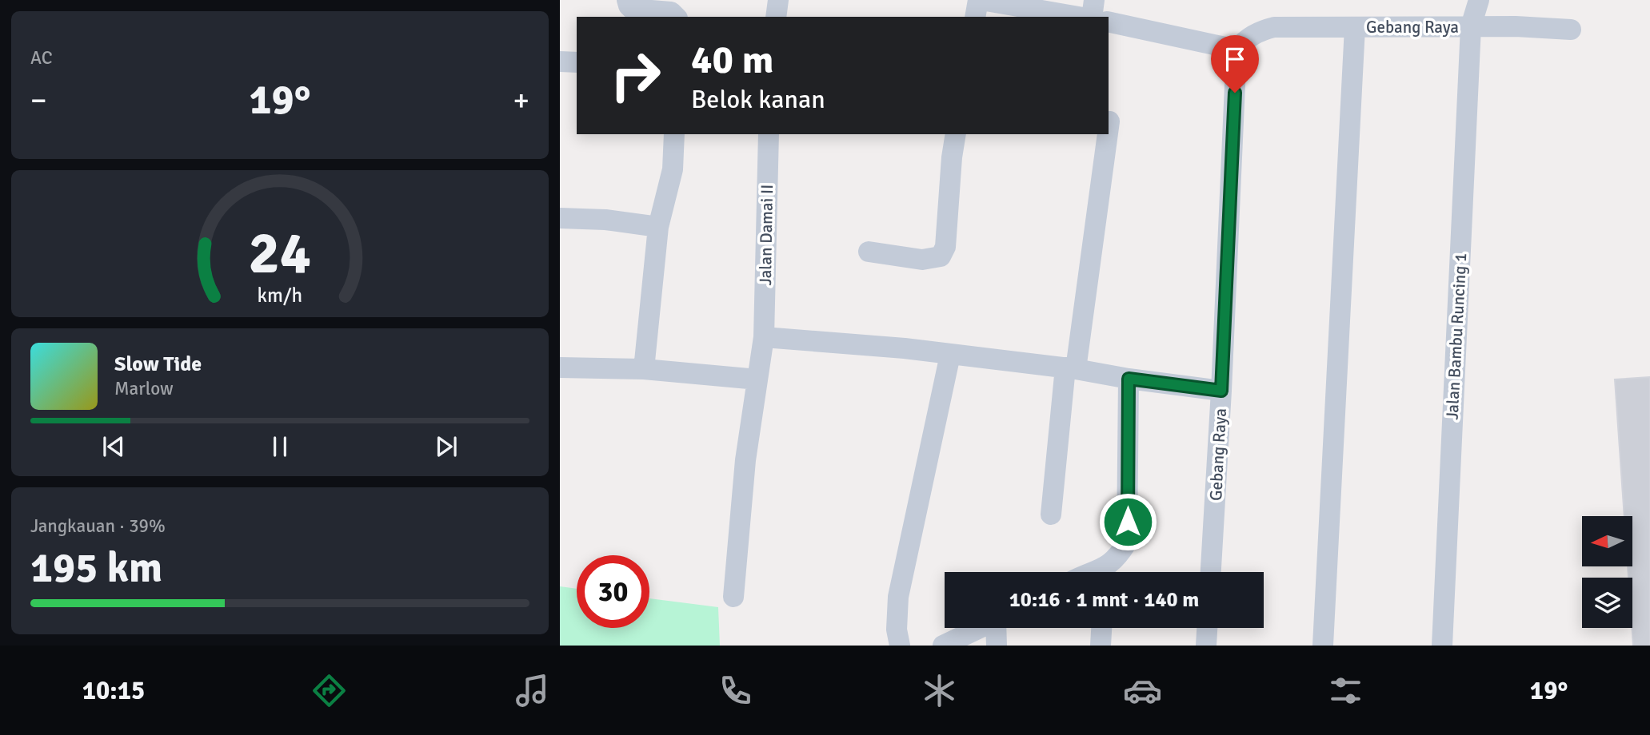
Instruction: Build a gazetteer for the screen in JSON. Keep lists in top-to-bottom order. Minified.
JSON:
{"streets":{"street":["Gebang Raya","Jalan Damai II","Jalan Bambu Runcing 1"]},"crossings":[["Gebang Raya","Jalan Bambu Runcing 1"]],"north":"left","page":{"tile":["AC",["Jangkauan · 39%","195 km"]],"turn":["40 m","Belok kanan"],"heat":["−","19°","+"],"song":["Slow Tide","Marlow"],"limit":"30","trip":"10:16 · 1 mnt · 140 m","tabs":["10:15","19°"],"gauge":["24","km/h"]}}
